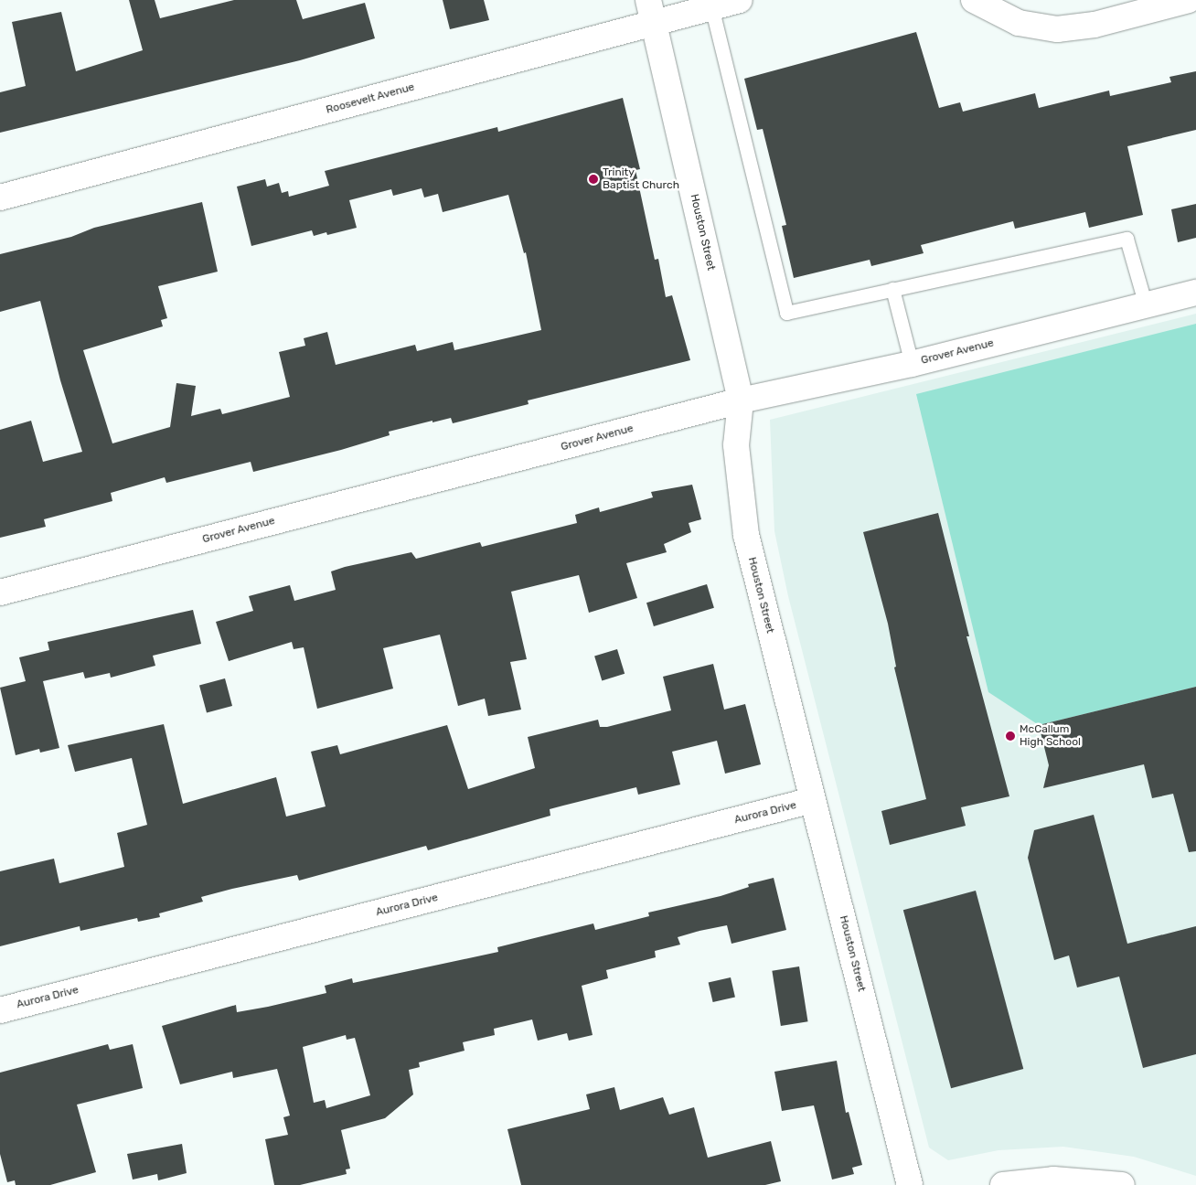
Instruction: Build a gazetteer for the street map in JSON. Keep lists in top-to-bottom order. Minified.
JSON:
{"streets":{"street":["Roosevelt Avenue","Houston Street","Grover Avenue","Aurora Drive"]},"crossings":[["Roosevelt Avenue","Houston Street"],["Houston Street","Grover Avenue"],["Houston Street","Aurora Drive"]],"places":["Trinity Baptist Church","McCallum High School"]}
